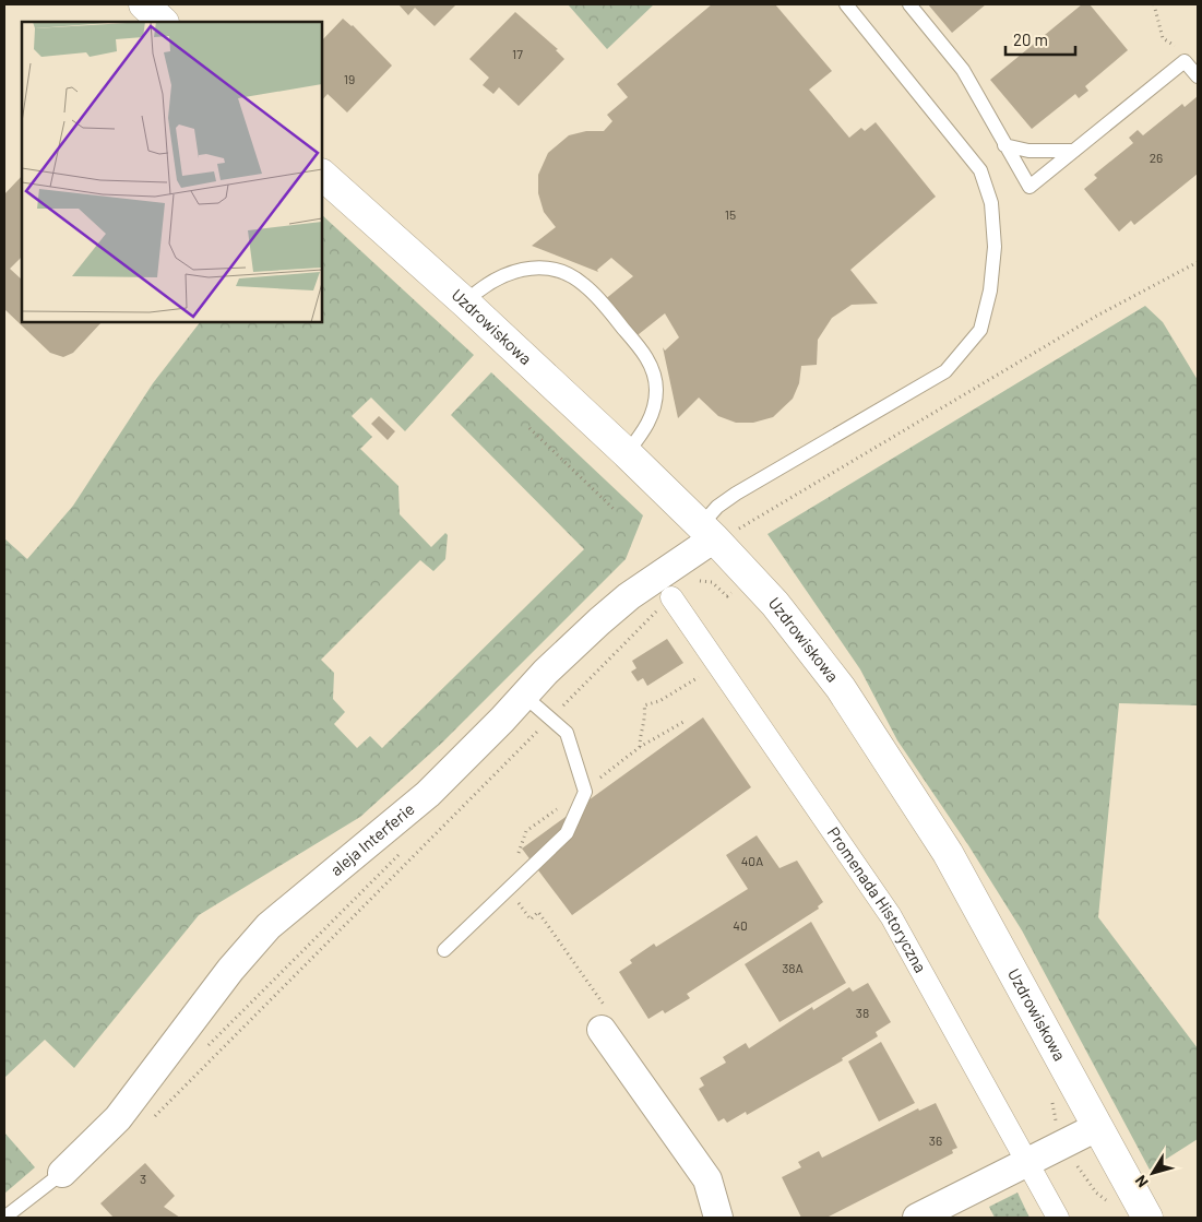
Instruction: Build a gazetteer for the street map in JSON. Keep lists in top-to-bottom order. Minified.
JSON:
{"streets":{"street":["Uzdrowiskowa","aleja Interferie","Promenada Historyczna"]},"crossings":[["Uzdrowiskowa","aleja Interferie"]],"house_numbers":["17","19","26","15","40A","40","38A","38","36","3"],"scale_bar":"20 m","north":"bottom left"}
